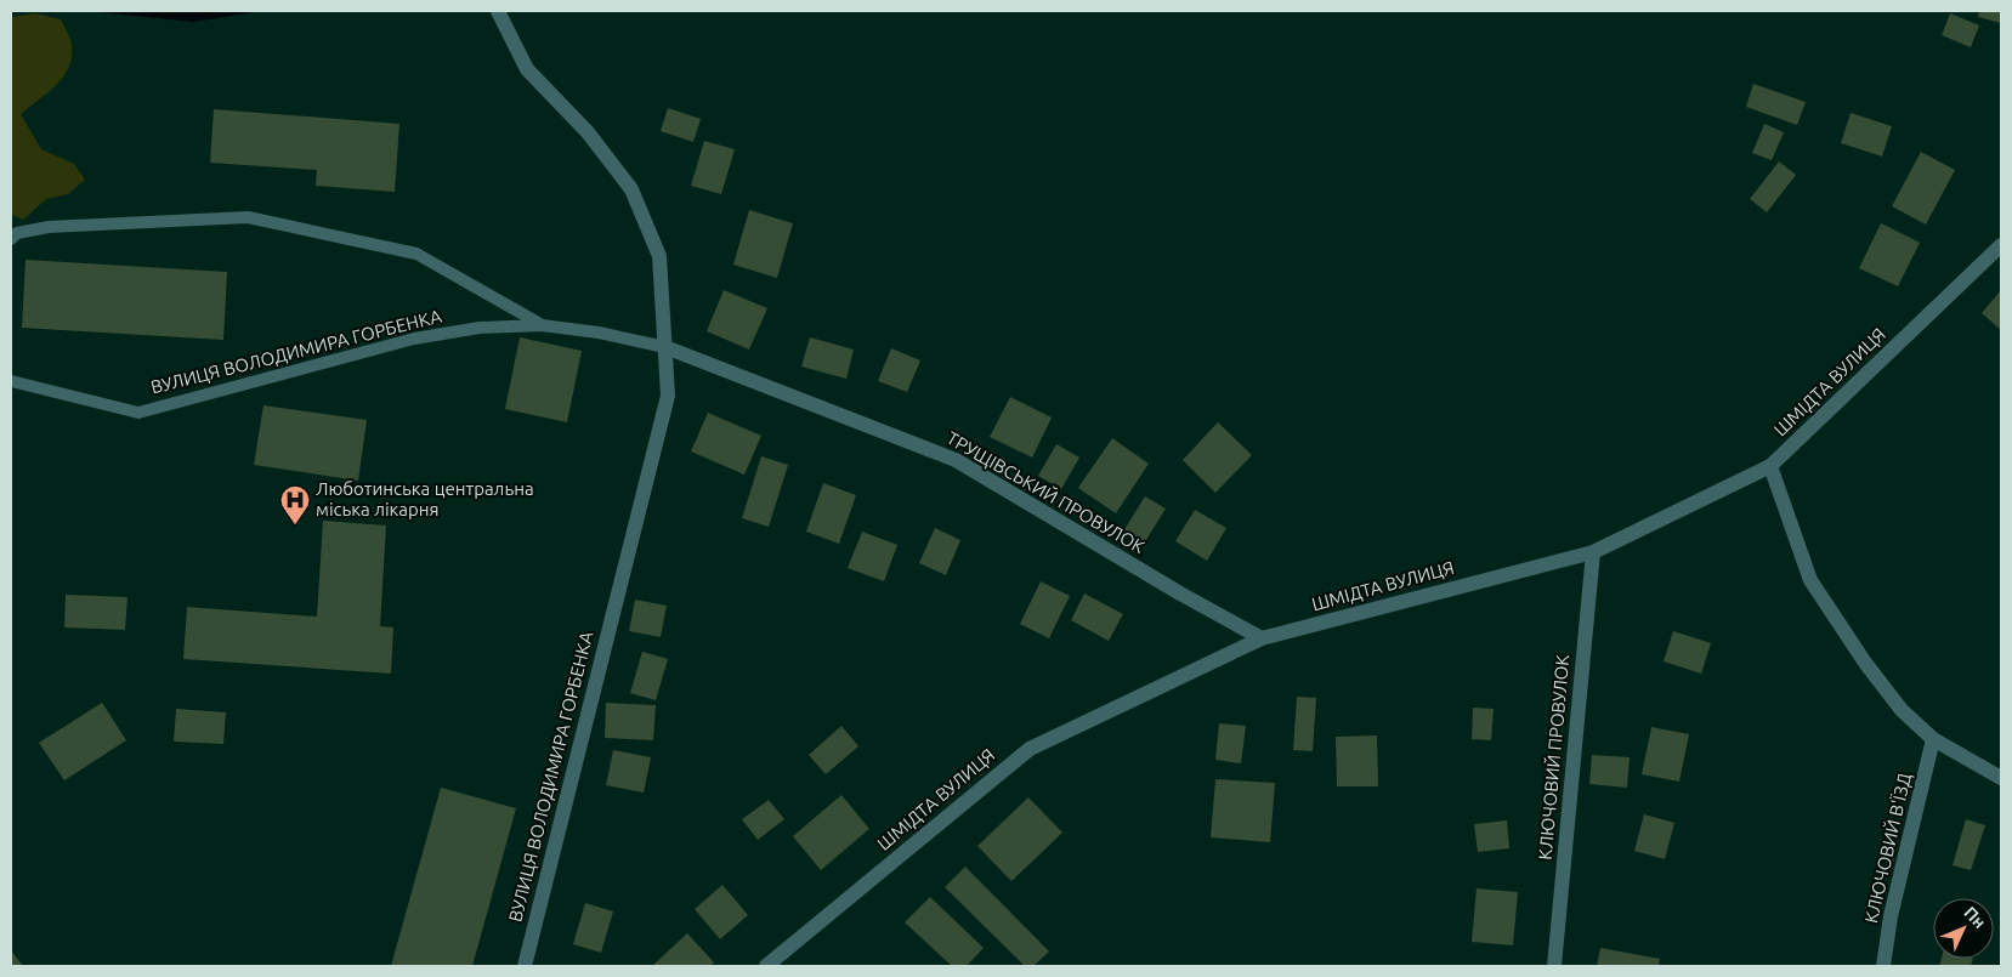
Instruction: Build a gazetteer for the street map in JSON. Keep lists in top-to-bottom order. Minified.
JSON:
{"streets":{"street":["ВУЛИЦЯ ВОЛОДИМИРА ГОРБЕНКА","ШМІДТА ВУЛИЦЯ","ТРУЩІВСЬКИЙ ПРОВУЛОК","КЛЮЧОВИЙ ПРОВУЛОК","КЛЮЧОВИЙ В'ЇЗД"]},"crossings":[["ВУЛИЦЯ ВОЛОДИМИРА ГОРБЕНКА","ТРУЩІВСЬКИЙ ПРОВУЛОК"],["ШМІДТА ВУЛИЦЯ","ТРУЩІВСЬКИЙ ПРОВУЛОК"],["ШМІДТА ВУЛИЦЯ","КЛЮЧОВИЙ ПРОВУЛОК"]],"places":{"hospital":["Люботинська центральна міська лікарня"]},"north":"top right"}
